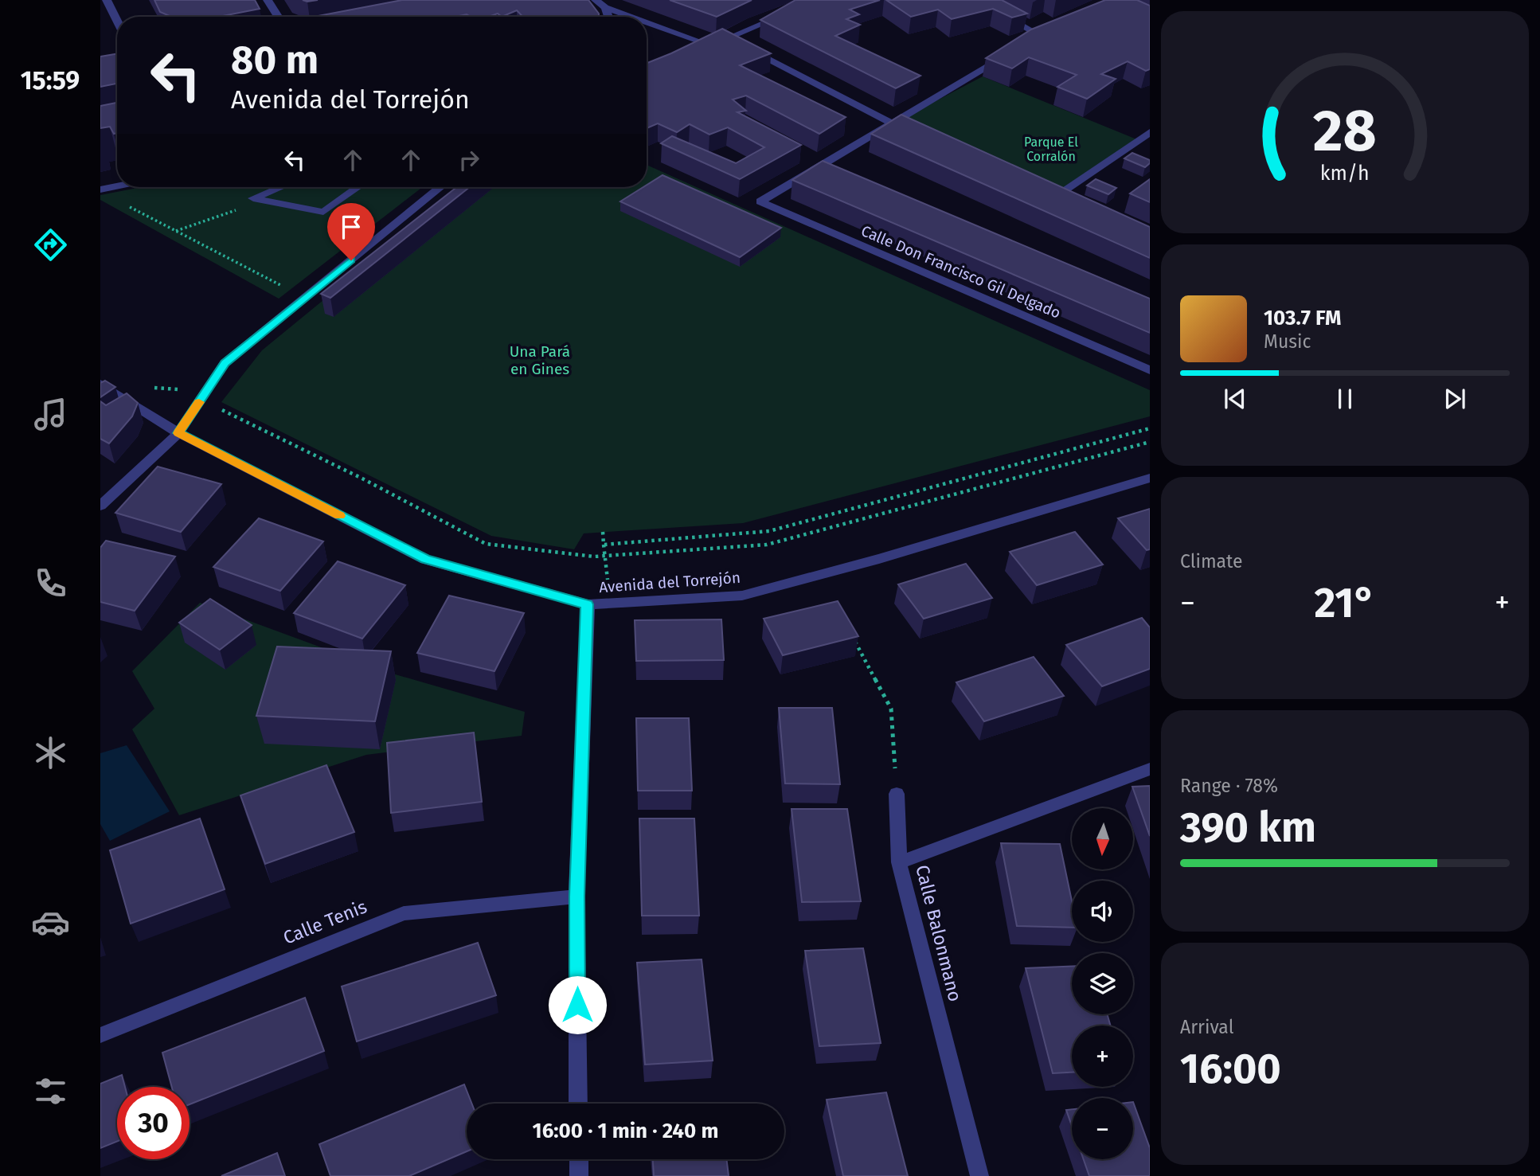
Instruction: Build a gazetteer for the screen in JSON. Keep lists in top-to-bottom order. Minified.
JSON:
{"streets":{"street":["Calle Don Francisco Gil Delgado","Avenida del Torrejón","Calle Tenis","Calle Balonmano"]},"parks":["Parque El Corralón","Una Pará en Gines"],"north":"bottom","page":{"tabs":"15:59","turn":["80 m","Avenida del Torrejón"],"song":["103.7 FM","Music"],"tile":["Climate",["Range · 78%","390 km"],["Arrival","16:00"]],"heat":["−","21°","+"],"map_buttons":["+","−"],"limit":"30","trip":"16:00 · 1 min · 240 m","gauge":["28","km/h"]}}
